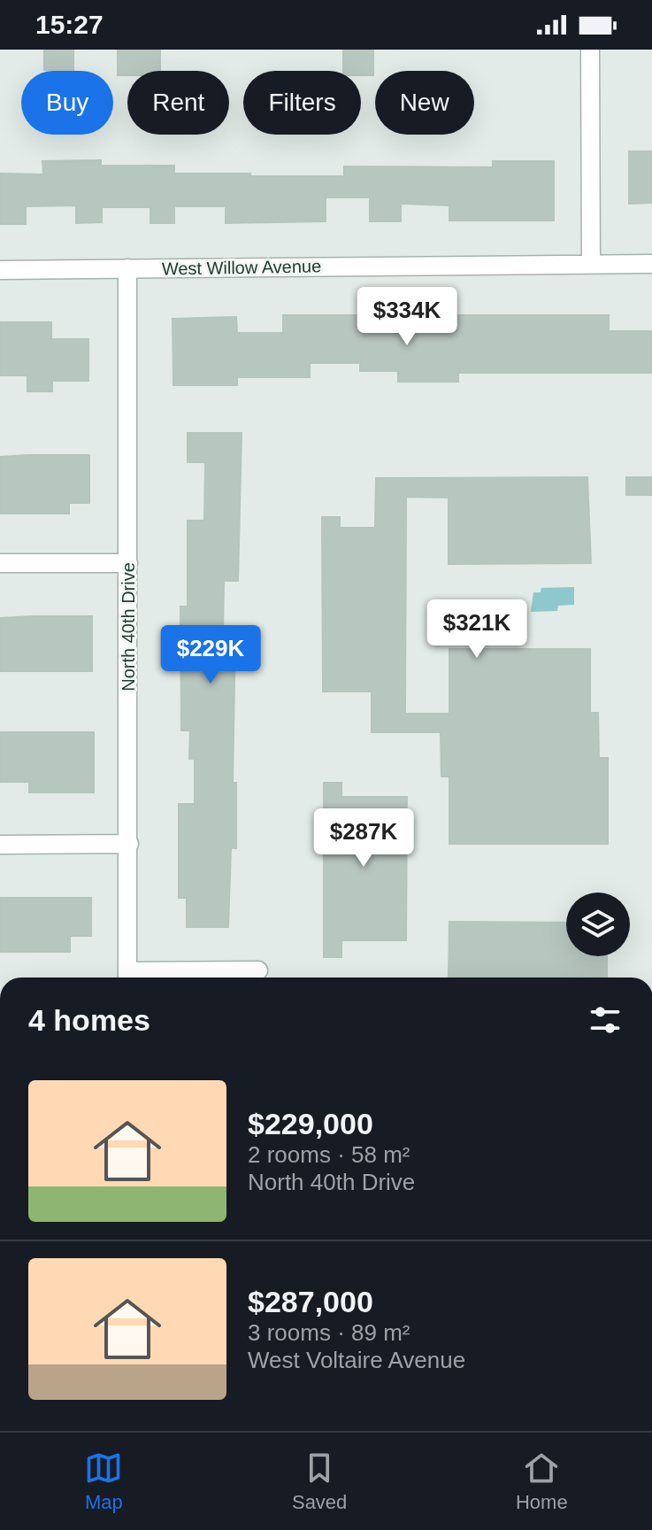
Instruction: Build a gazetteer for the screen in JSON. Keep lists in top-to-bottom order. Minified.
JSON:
{"streets":{"street":["West Willow Avenue","North 40th Drive"]},"crossings":[["West Willow Avenue","North 40th Drive"]],"page":{"status":"15:27","chip":["Buy","Rent","Filters","New"],"price":["$334K","$321K","$229K","$287K"],"heading":"4 homes","list":[{"name":"$229,000","note":"2 rooms · 58 m² · North 40th Drive"},{"name":"$287,000","note":"3 rooms · 89 m² · West Voltaire Avenue"}],"tabs":["Map","Saved","Home"]}}
